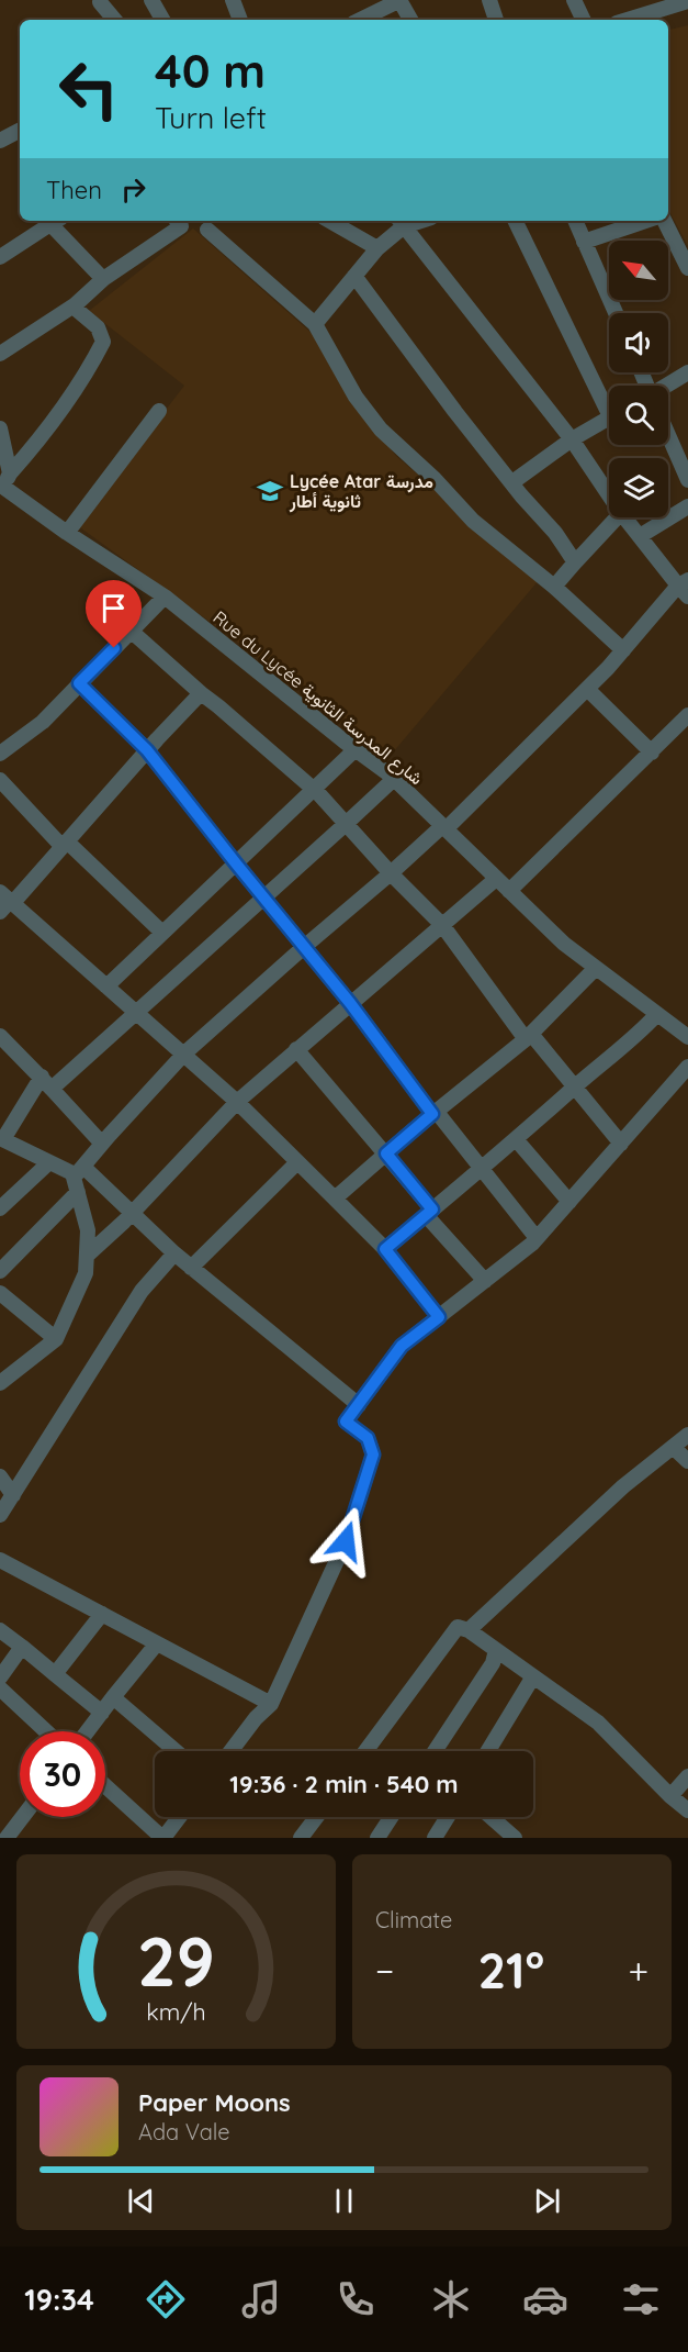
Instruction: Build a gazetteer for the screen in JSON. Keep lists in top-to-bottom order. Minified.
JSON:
{"streets":{"street":["Rue du Lycée شارع المدرسة الثانوية"]},"places":{"school or university":["Lycée Atar مدرسة ثانوية أطار"]},"north":"top left","page":{"turn":["40 m","Turn left"],"then":"Then","limit":"30","trip":"19:36 · 2 min · 540 m","tile":"Climate","heat":["−","21°","+"],"song":["Paper Moons","Ada Vale"],"tabs":"19:34","gauge":["29","km/h"]}}
